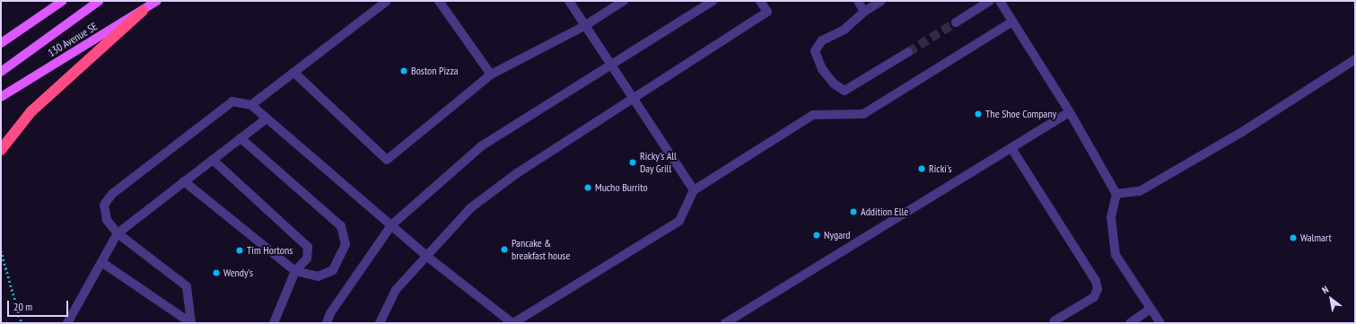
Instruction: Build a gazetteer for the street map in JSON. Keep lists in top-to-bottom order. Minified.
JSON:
{"streets":{"main road":["130 Avenue SE"]},"places":["Boston Pizza","The Shoe Company","Ricky's All Day Grill","Ricki's","Mucho Burrito","Addition Elle","Nygard","Walmart","Pancake & breakfast house","Tim Hortons","Wendy's"],"scale_bar":"20 m","north":"top left"}
